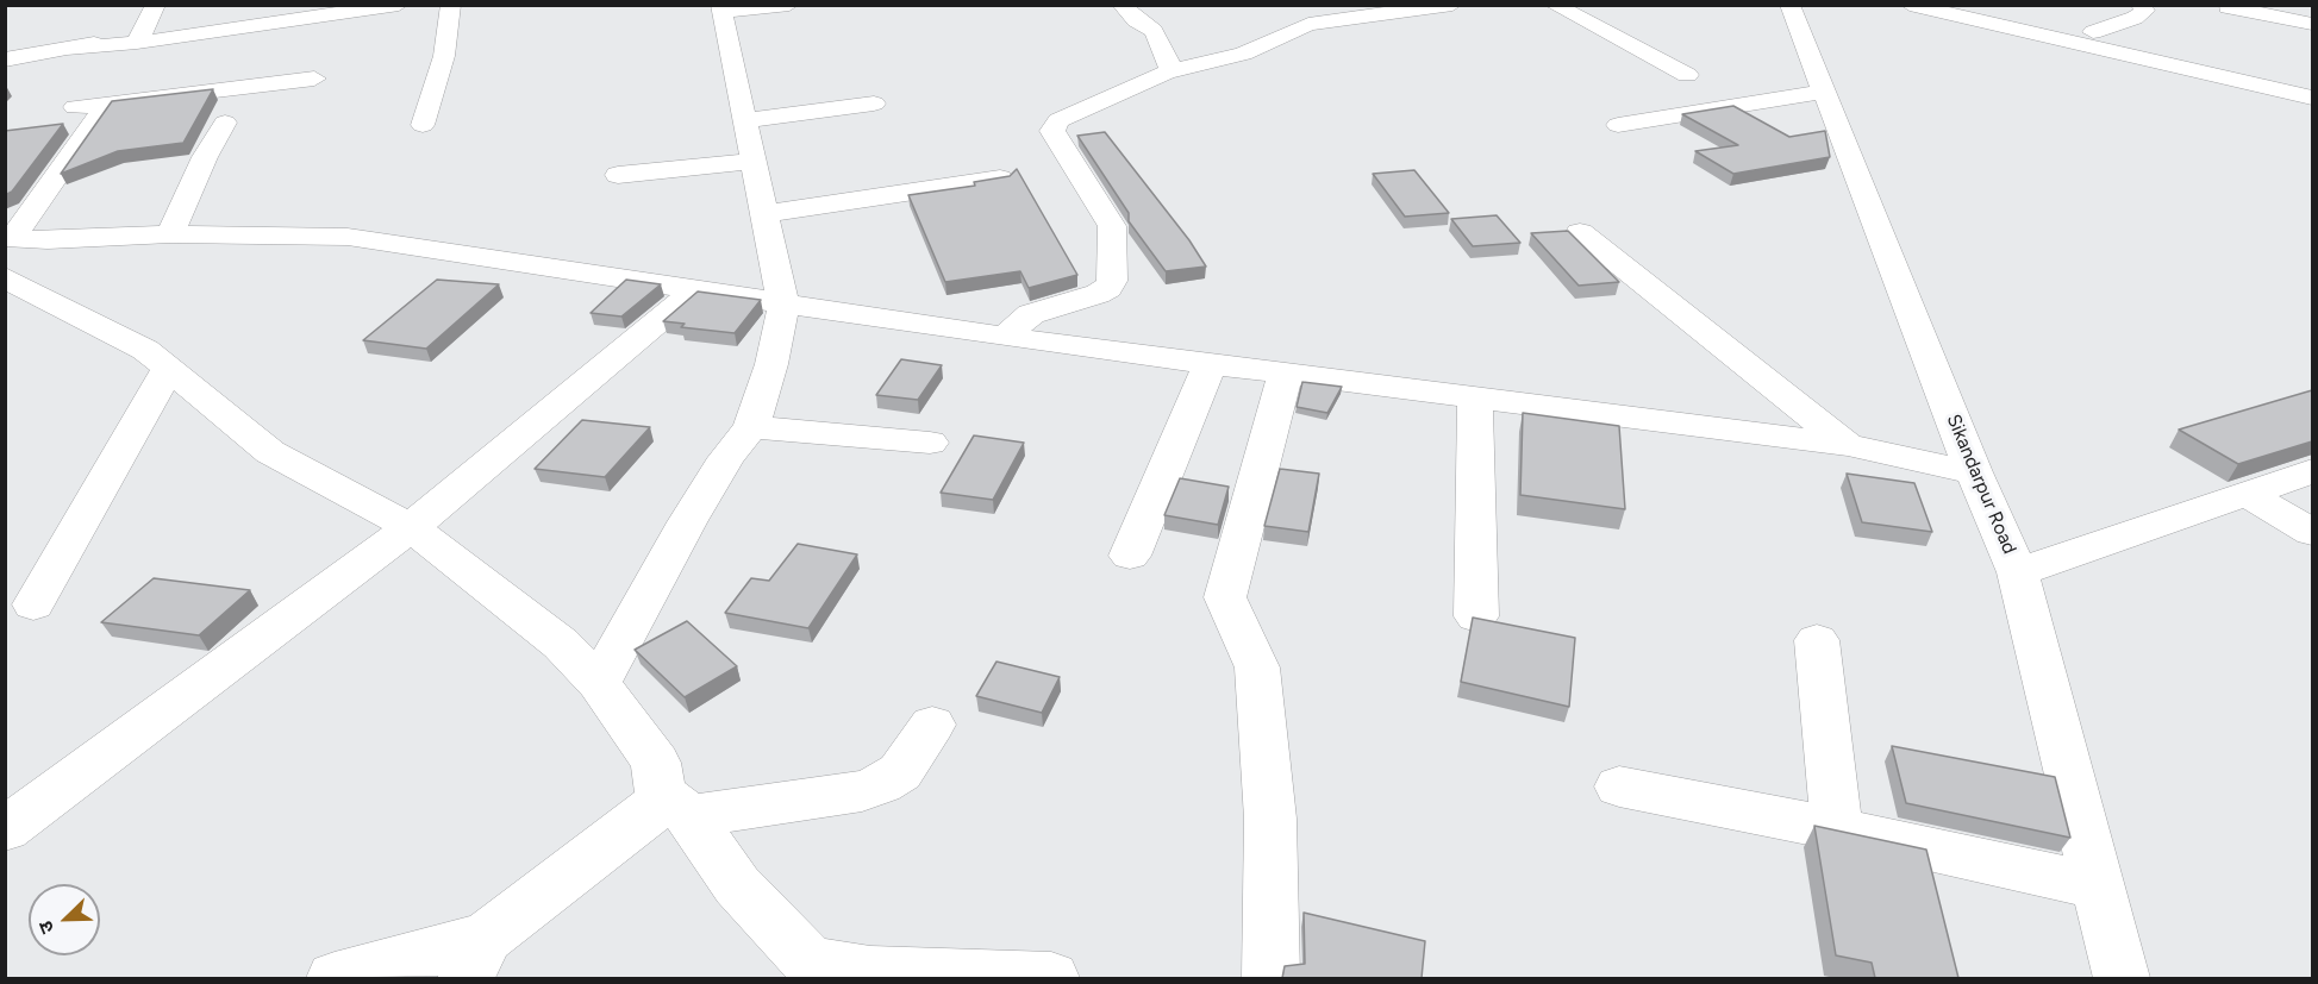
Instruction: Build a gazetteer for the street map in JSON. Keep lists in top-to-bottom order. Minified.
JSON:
{"streets":{"street":["Sikandarpur Road"]},"north":"bottom left"}
